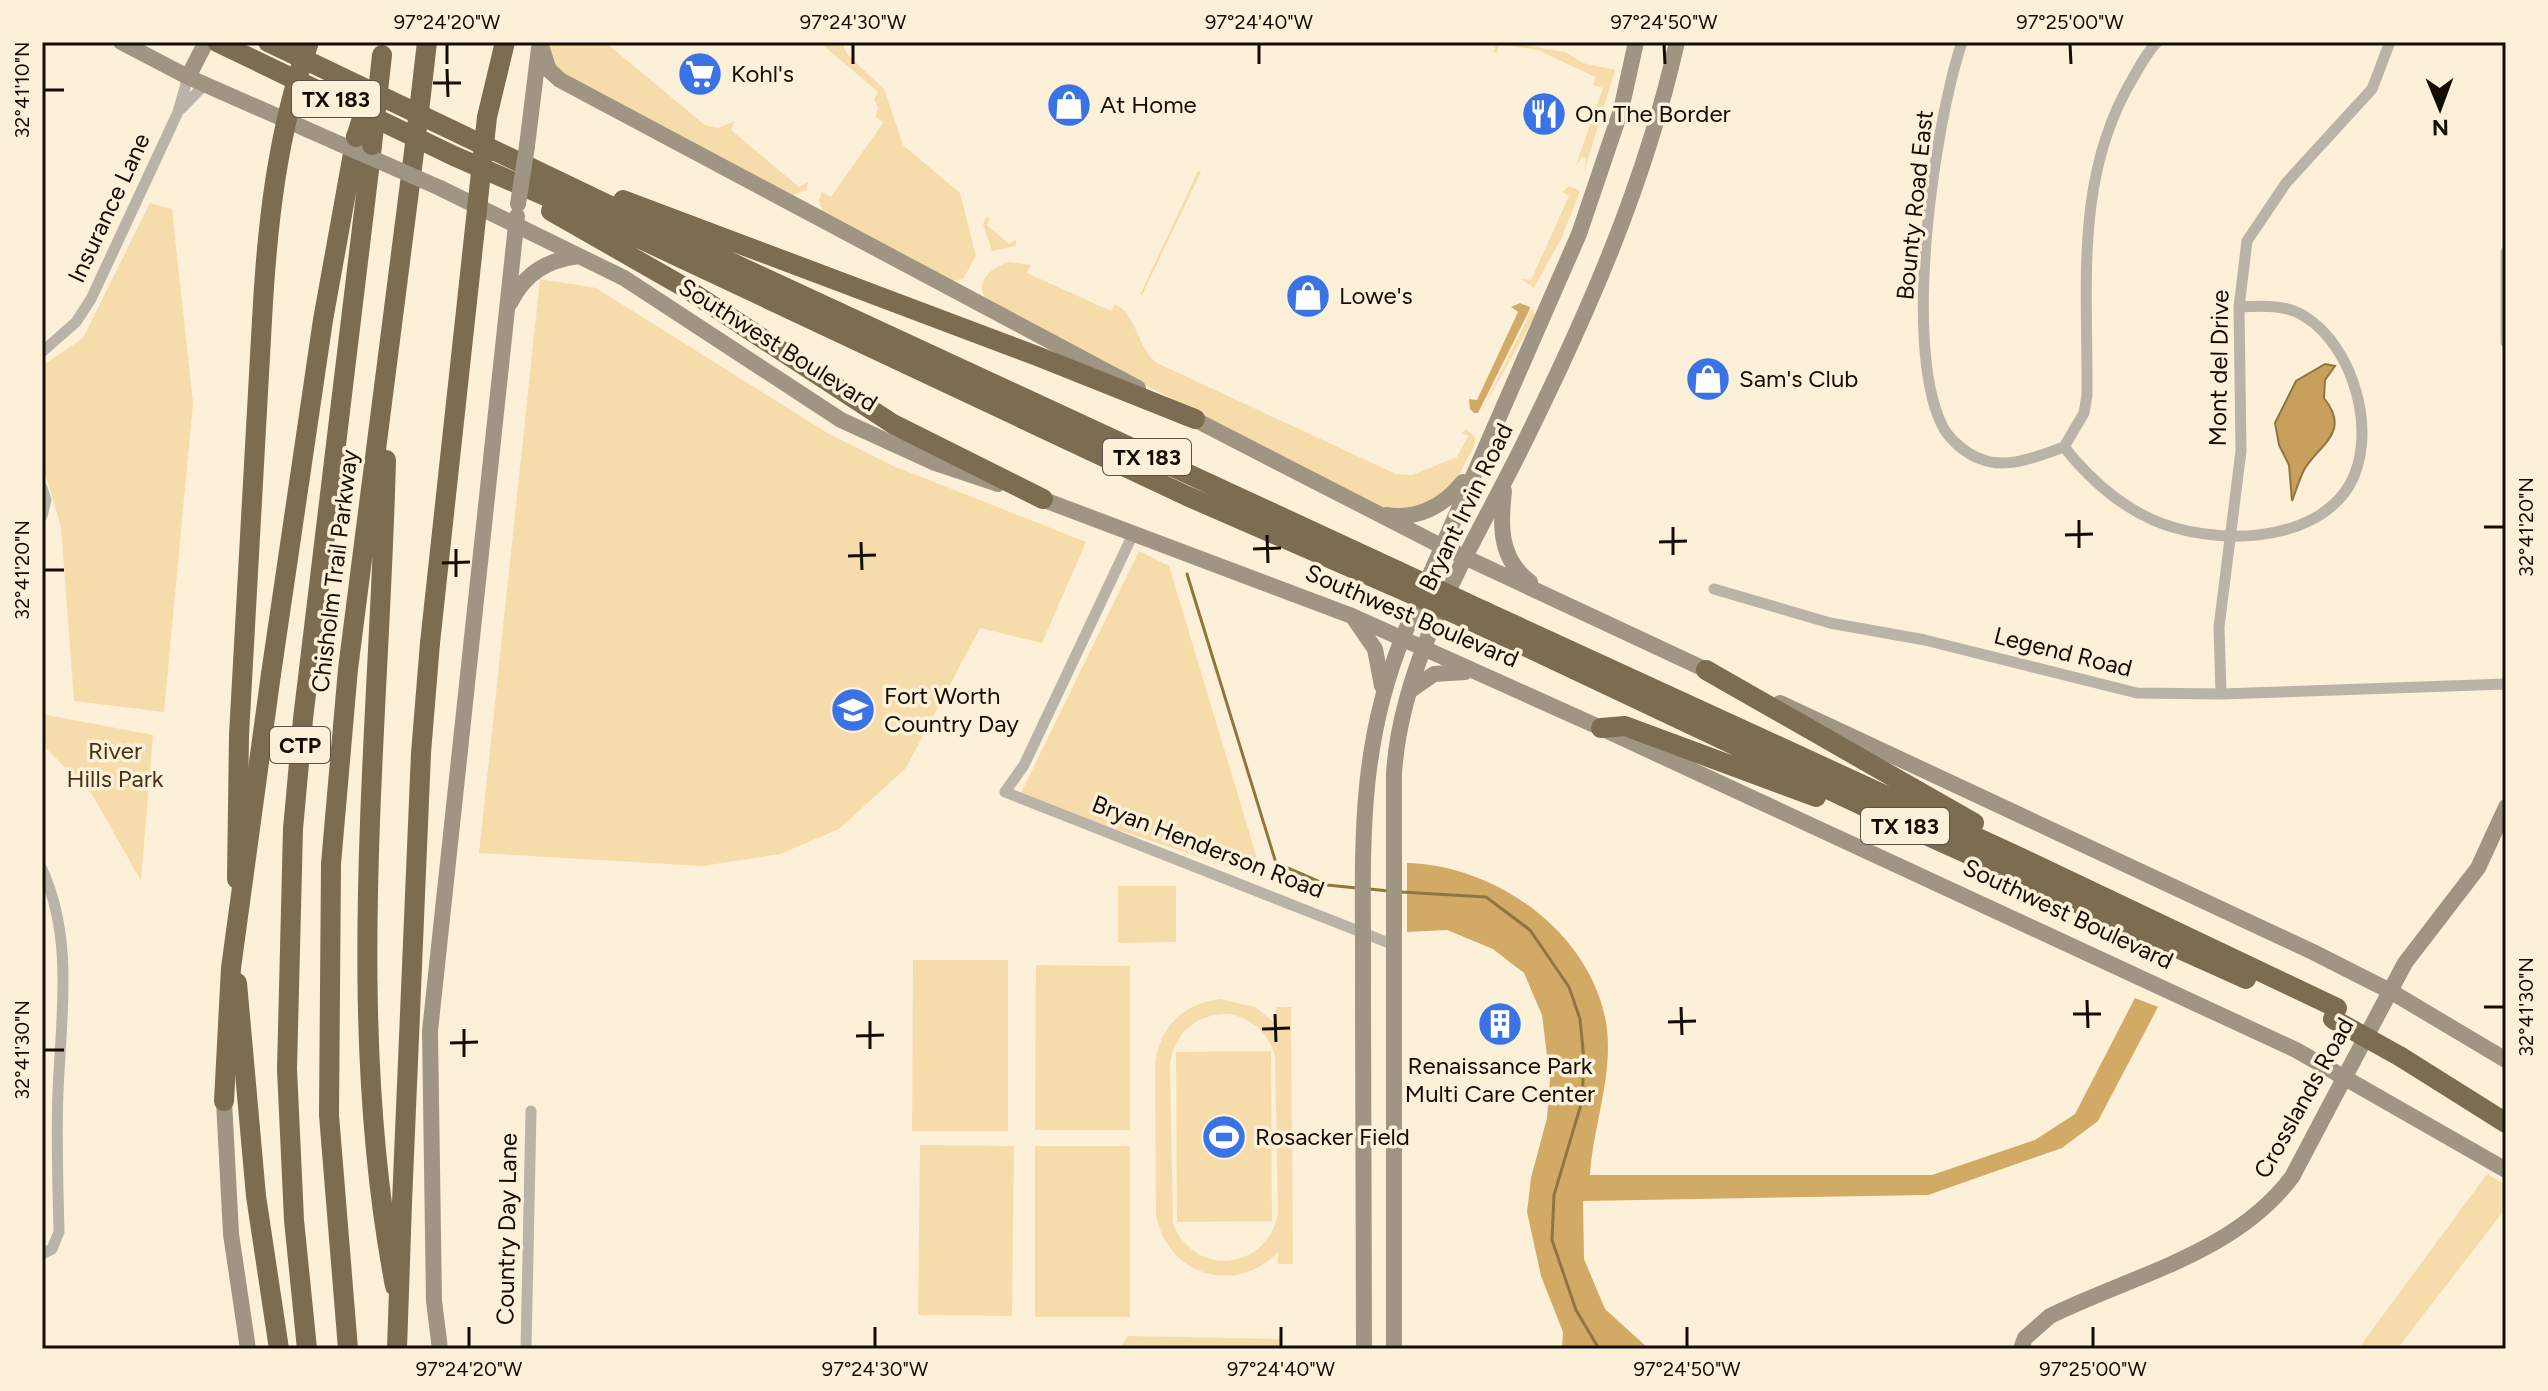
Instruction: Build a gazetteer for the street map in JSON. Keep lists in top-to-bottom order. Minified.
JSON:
{"streets":{"highway":["TX 183","Southwest Boulevard","Chisholm Trail Parkway","CTP"],"main road":["Bryant Irvin Road","Crosslands Road"],"street":["Bounty Road East","Insurance Lane","Mont del Drive","Legend Road","Bryan Henderson Road","Country Day Lane"]},"crossings":[["Insurance Lane","Southwest Boulevard"],["Southwest Boulevard","Bryant Irvin Road"],["Southwest Boulevard","Chisholm Trail Parkway"],["Southwest Boulevard","Bryan Henderson Road"],["Southwest Boulevard","Crosslands Road"],["Mont del Drive","Legend Road"],["Bryant Irvin Road","Bryan Henderson Road"]],"parks":["River Hills Park"],"places":{"supermarket":["Kohl's"],"shop":["At Home","Lowe's","Sam's Club"],"restaurant":["On The Border"],"school or university":["Fort Worth Country Day"],"building":["Renaissance Park Multi Care Center"],"sports":["Rosacker Field"]},"north":"bottom","coordinates":["97°24'20\"W","97°24'30\"W","97°24'40\"W","97°24'50\"W","97°25'00\"W","32°41'10\"N","32°41'20\"N","32°41'30\"N"]}
